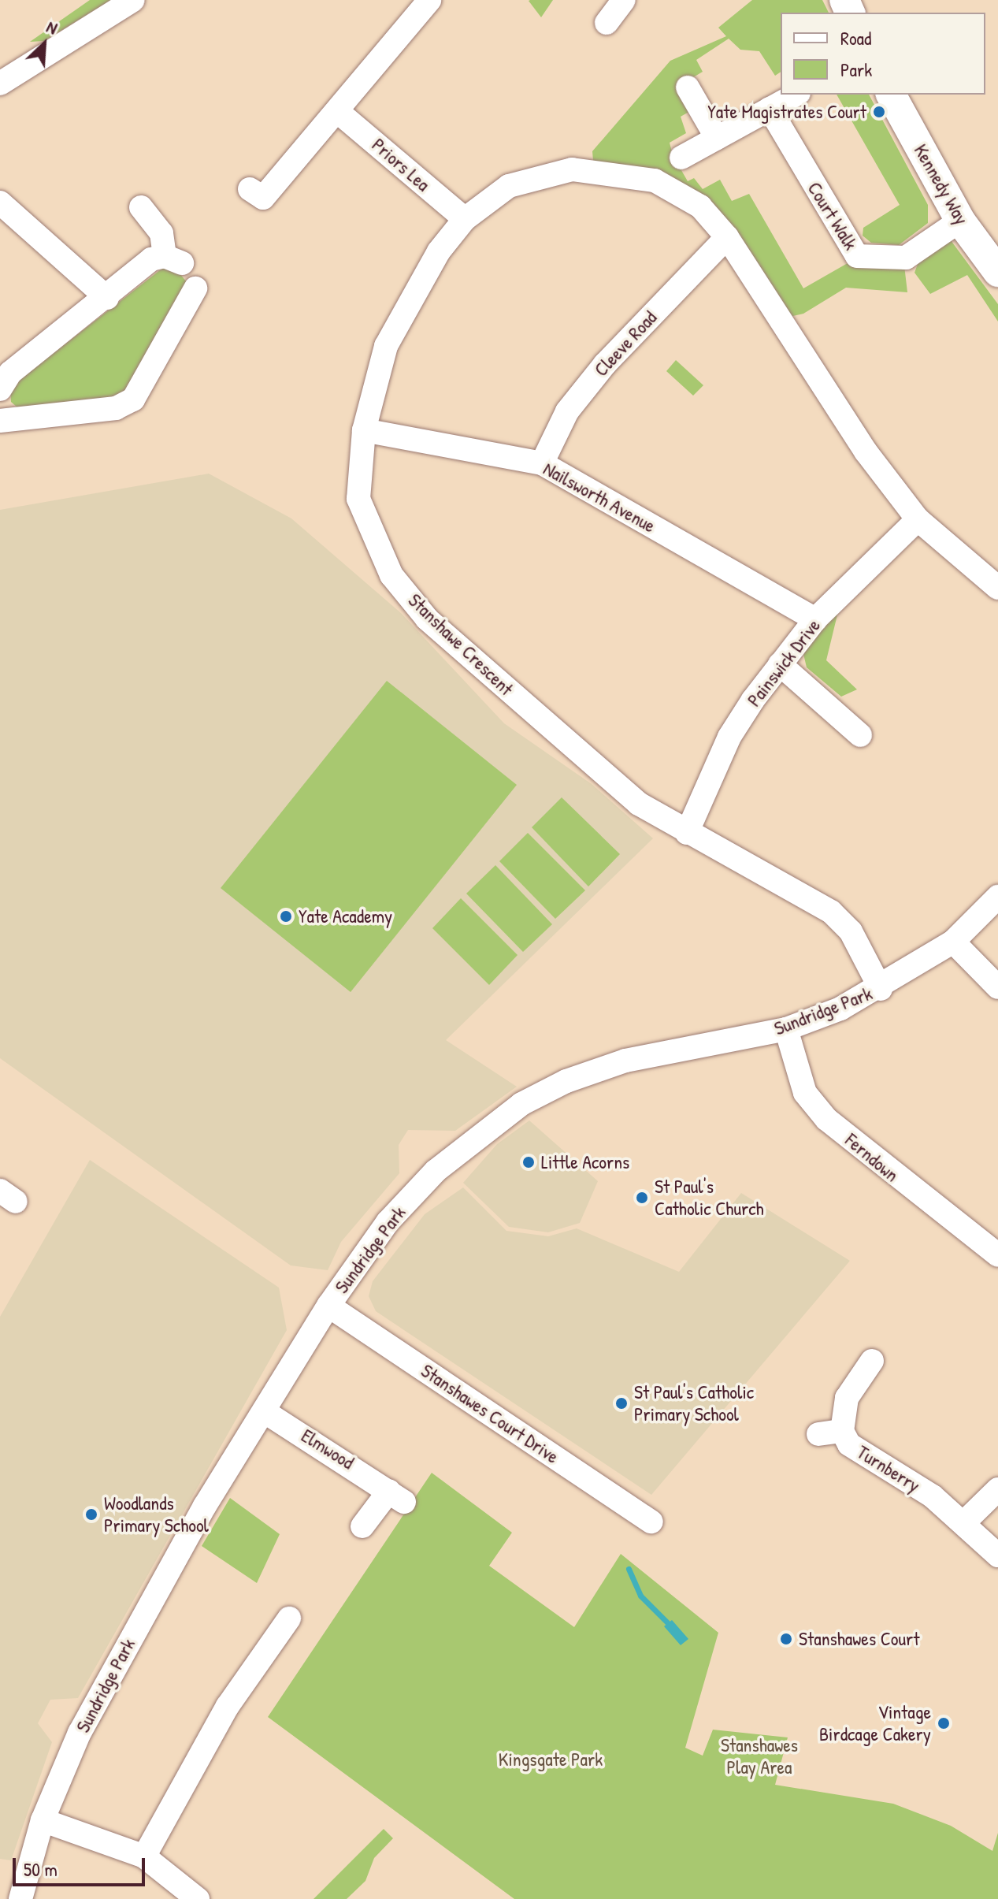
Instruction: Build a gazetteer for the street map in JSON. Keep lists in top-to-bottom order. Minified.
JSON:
{"streets":{"main road":["Kennedy Way"],"street":["Priors Lea","Court Walk","Cleeve Road","Nailsworth Avenue","Stanshawe Crescent","Painswick Drive","Sundridge Park","Ferndown","Stanshawes Court Drive","Elmwood","Turnberry"]},"crossings":[["Priors Lea","Stanshawe Crescent"],["Kennedy Way","Court Walk"],["Cleeve Road","Nailsworth Avenue"],["Cleeve Road","Stanshawe Crescent"],["Nailsworth Avenue","Stanshawe Crescent"],["Nailsworth Avenue","Painswick Drive"],["Stanshawe Crescent","Painswick Drive"],["Stanshawe Crescent","Sundridge Park"],["Sundridge Park","Ferndown"],["Sundridge Park","Stanshawes Court Drive"],["Sundridge Park","Elmwood"]],"parks":["Stanshawes Play Area","Kingsgate Park"],"places":["Yate Magistrates Court","Yate Academy","Little Acorns","St Paul's Catholic Church","St Paul's Catholic Primary School","Woodlands Primary School","Stanshawes Court","Vintage Birdcage Cakery"],"legend":["Road","Park"],"scale_bar":"50 m","north":"top right"}
